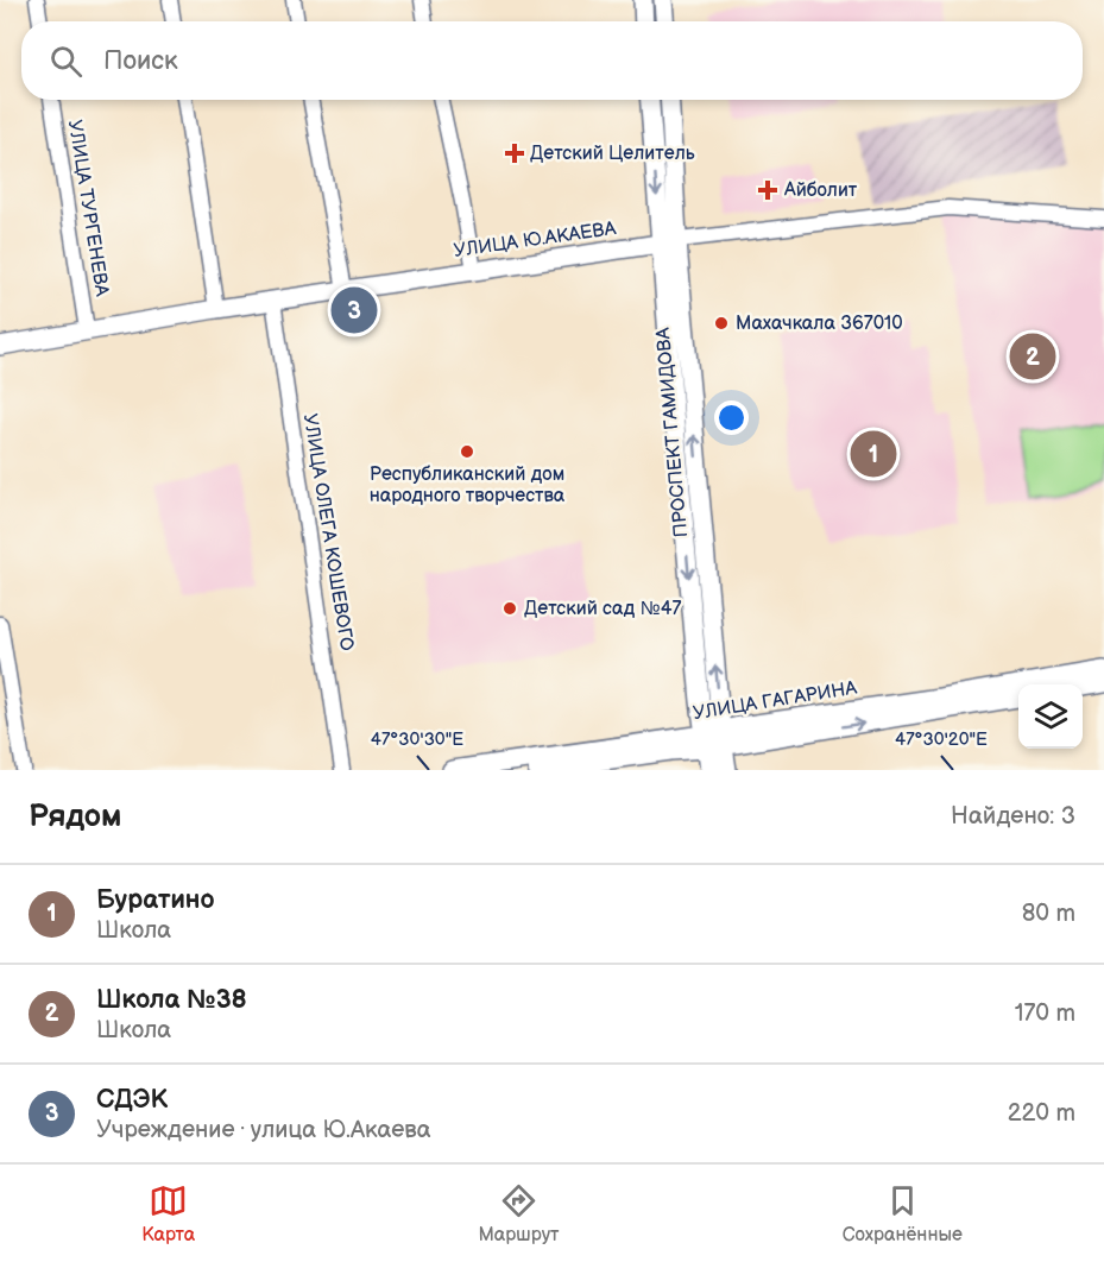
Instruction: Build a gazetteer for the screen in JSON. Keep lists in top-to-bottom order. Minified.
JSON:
{"streets":{"main road":["УЛИЦА Ю.АКАЕВА","ПРОСПЕКТ ГАМИДОВА","УЛИЦА ГАГАРИНА"],"street":["УЛИЦА ТУРГЕНЕВА","УЛИЦА ОЛЕГА КОШЕВОГО"]},"crossings":[["УЛИЦА ТУРГЕНЕВА","УЛИЦА Ю.АКАЕВА"],["УЛИЦА Ю.АКАЕВА","ПРОСПЕКТ ГАМИДОВА"],["УЛИЦА Ю.АКАЕВА","УЛИЦА ОЛЕГА КОШЕВОГО"],["ПРОСПЕКТ ГАМИДОВА","УЛИЦА ГАГАРИНА"]],"places":{"health":["Детский Целитель","Айболит"],"other":["Махачкала 367010","Республиканский дом народного творчества","Детский сад №47"]},"page":{"search":"Поиск","pins":["3","2","1"],"heading":["Рядом","Найдено: 3"],"list":[{"mark":"1","name":"Буратино","note":"Школа","value":"80 m"},{"mark":"2","name":"Школа №38","note":"Школа","value":"170 m"},{"mark":"3","name":"СДЭК","note":"Учреждение · улица Ю.Акаева","value":"220 m"}],"nav":["Карта","Маршрут","Сохранённые"]},"coordinates":["47°30'30\"E","47°30'20\"E"]}
